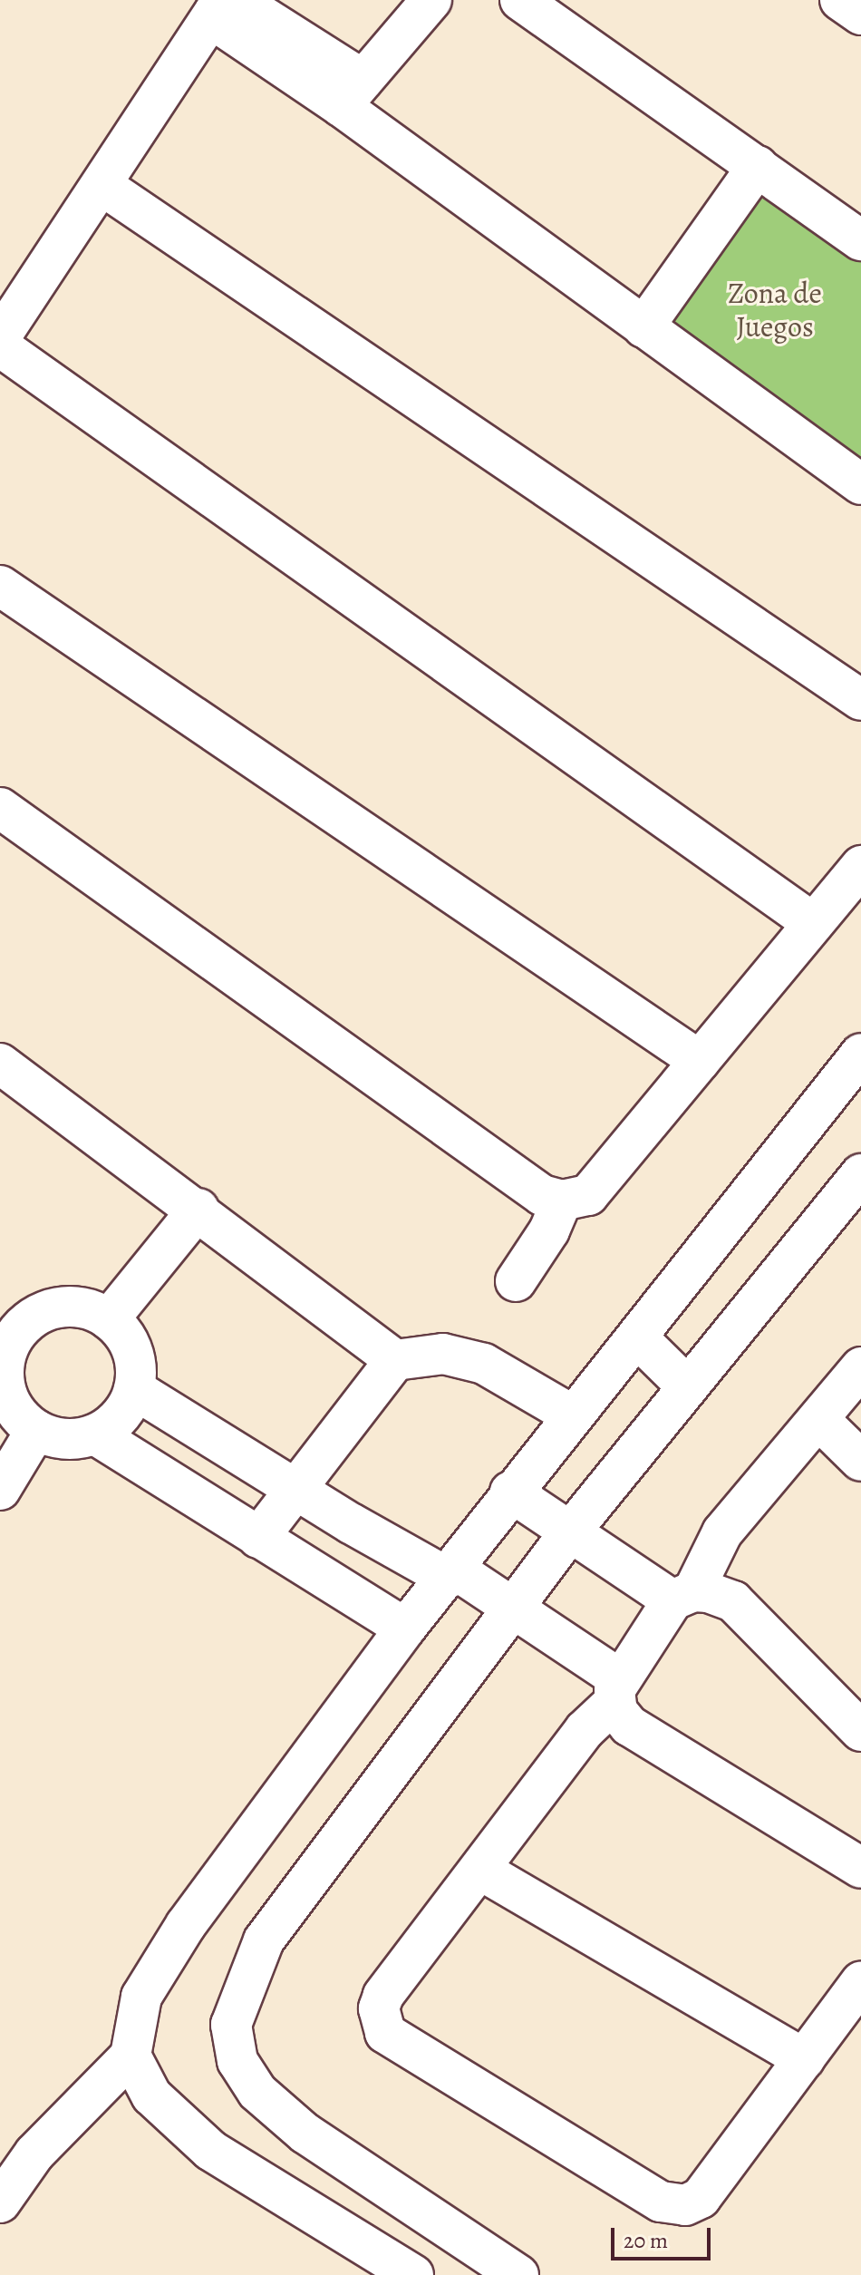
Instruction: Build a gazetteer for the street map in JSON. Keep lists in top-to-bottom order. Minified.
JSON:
{"parks":["Zona de Juegos"],"scale_bar":"20 m"}
